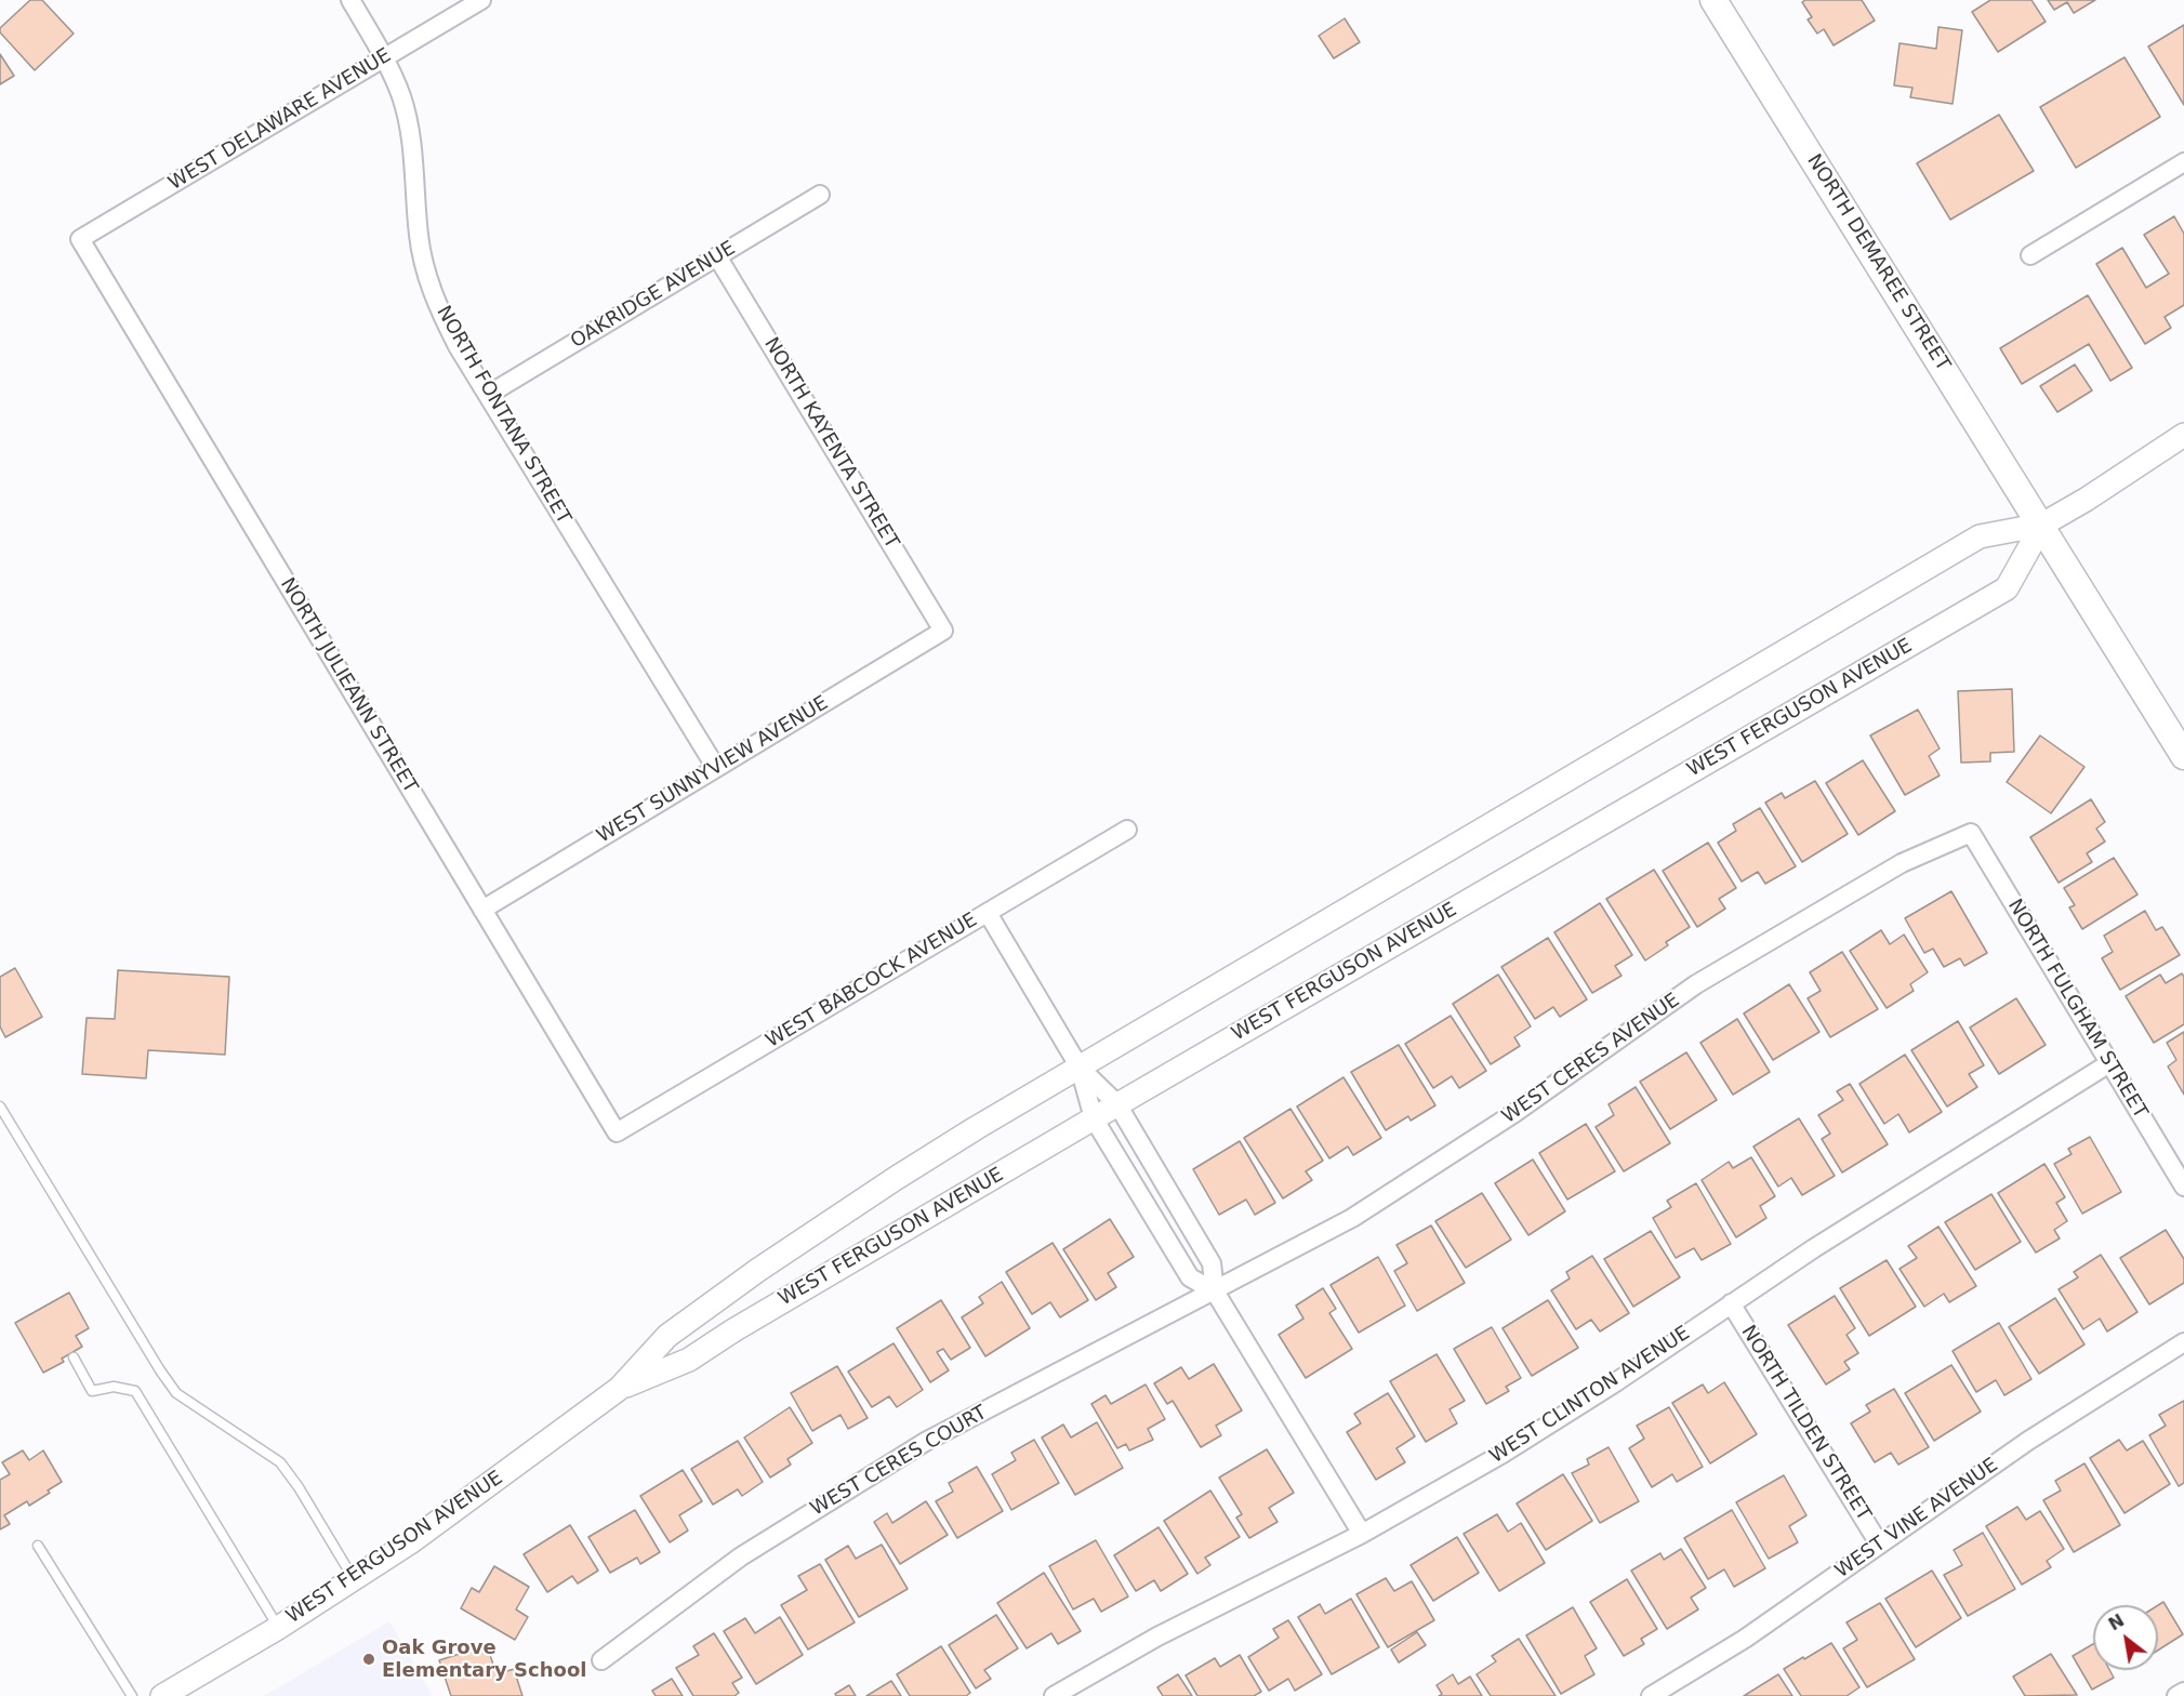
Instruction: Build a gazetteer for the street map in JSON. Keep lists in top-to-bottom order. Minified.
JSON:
{"streets":{"main road":["NORTH DEMAREE STREET"],"street":["WEST DELAWARE AVENUE","OAKRIDGE AVENUE","NORTH FONTANA STREET","NORTH KAYENTA STREET","NORTH JULIEANN STREET","WEST FERGUSON AVENUE","WEST SUNNYVIEW AVENUE","WEST BABCOCK AVENUE","NORTH FULGHAM STREET","WEST CERES AVENUE","WEST CLINTON AVENUE","NORTH TILDEN STREET","WEST CERES COURT","WEST VINE AVENUE"]},"crossings":[["WEST DELAWARE AVENUE","NORTH FONTANA STREET"],["WEST DELAWARE AVENUE","NORTH JULIEANN STREET"],["NORTH DEMAREE STREET","WEST FERGUSON AVENUE"],["OAKRIDGE AVENUE","NORTH FONTANA STREET"],["OAKRIDGE AVENUE","NORTH KAYENTA STREET"],["NORTH FONTANA STREET","WEST SUNNYVIEW AVENUE"],["NORTH KAYENTA STREET","WEST SUNNYVIEW AVENUE"],["NORTH JULIEANN STREET","WEST SUNNYVIEW AVENUE"],["NORTH JULIEANN STREET","WEST BABCOCK AVENUE"],["NORTH FULGHAM STREET","WEST CERES AVENUE"],["NORTH FULGHAM STREET","WEST CLINTON AVENUE"],["WEST CERES AVENUE","WEST CERES COURT"],["WEST CLINTON AVENUE","NORTH TILDEN STREET"],["NORTH TILDEN STREET","WEST VINE AVENUE"]],"places":["Oak Grove Elementary School"],"north":"top left"}
